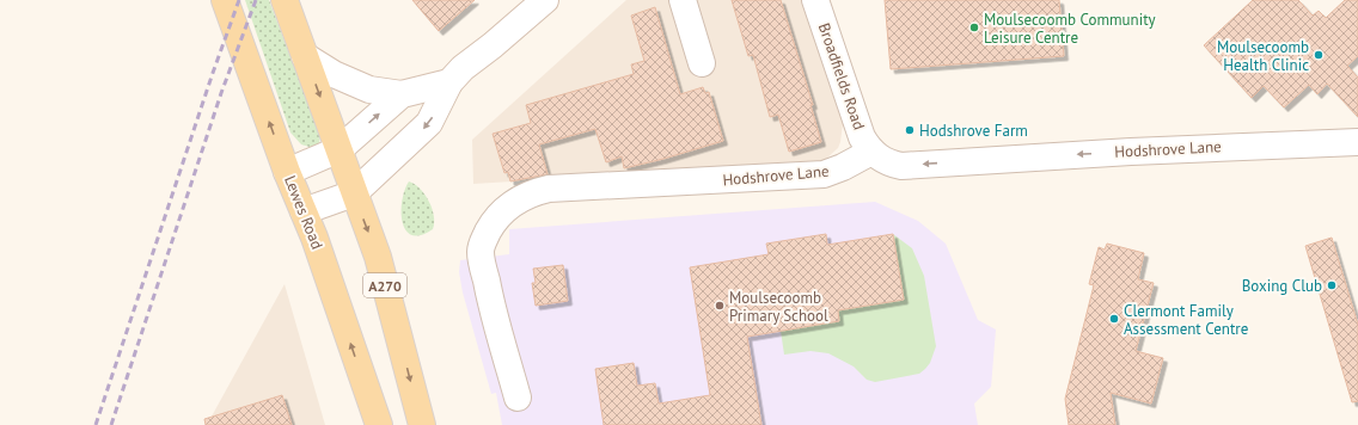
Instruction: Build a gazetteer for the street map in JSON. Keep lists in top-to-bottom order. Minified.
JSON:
{"streets":{"main road":["Lewes Road","A270"],"street":["Broadfields Road","Hodshrove Lane"]},"crossings":[["Broadfields Road","Hodshrove Lane"]],"one_way":["Hodshrove Lane"],"places":["Moulsecoomb Community Leisure Centre","Moulsecoomb Health Clinic","Hodshrove Farm","Boxing Club","Moulsecoomb Primary School","Clermont Family Assessment Centre"]}
